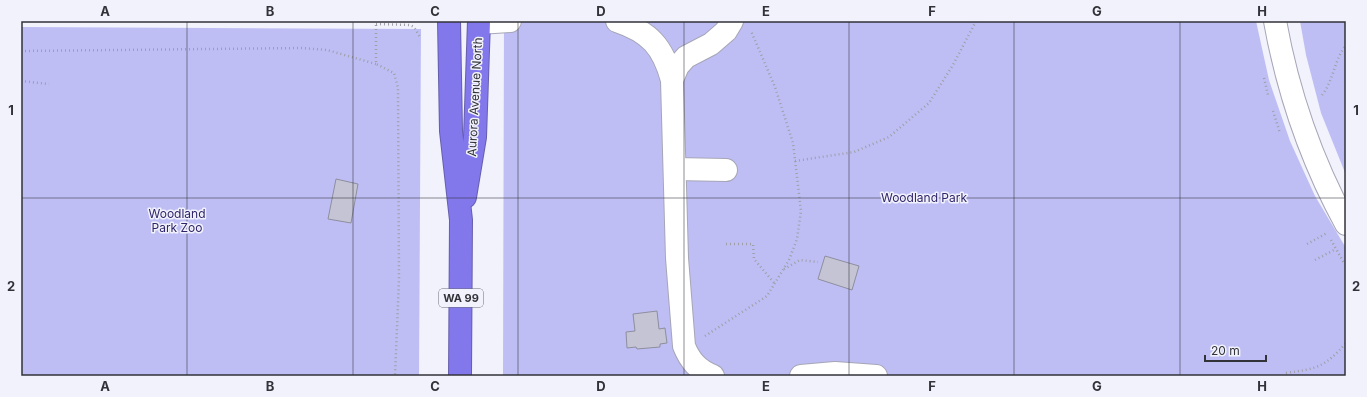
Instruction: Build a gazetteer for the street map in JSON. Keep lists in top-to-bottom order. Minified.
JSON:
{"streets":{"highway":["Aurora Avenue North","WA 99"]},"parks":["Woodland Park","Woodland Park Zoo"],"scale_bar":"20 m","grid":{"columns":["A","B","C","D","E","F","G","H"],"rows":["1","2"]}}
